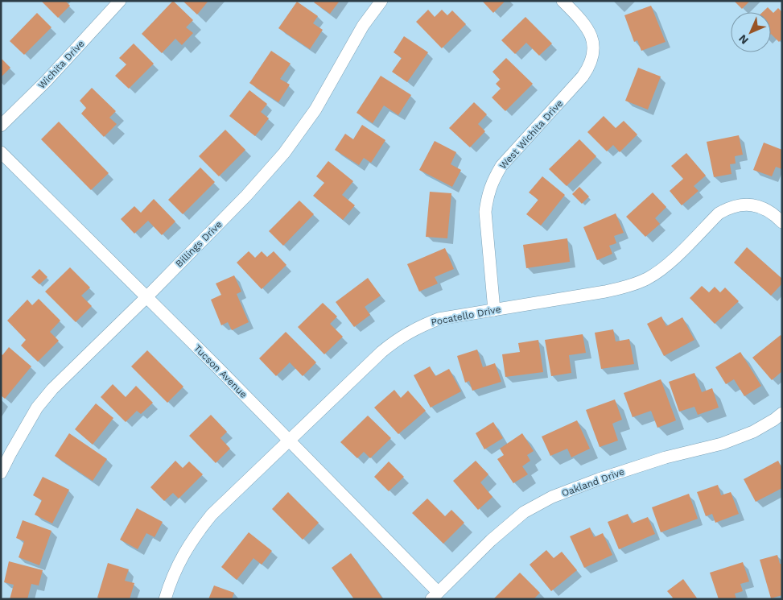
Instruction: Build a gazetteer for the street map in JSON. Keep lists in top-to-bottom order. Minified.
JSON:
{"streets":{"street":["Wichita Drive","West Wichita Drive","Billings Drive","Pocatello Drive","Tucson Avenue","Oakland Drive"]},"crossings":[["West Wichita Drive","Pocatello Drive"],["Billings Drive","Tucson Avenue"],["Pocatello Drive","Tucson Avenue"],["Tucson Avenue","Oakland Drive"]],"north":"bottom left"}
